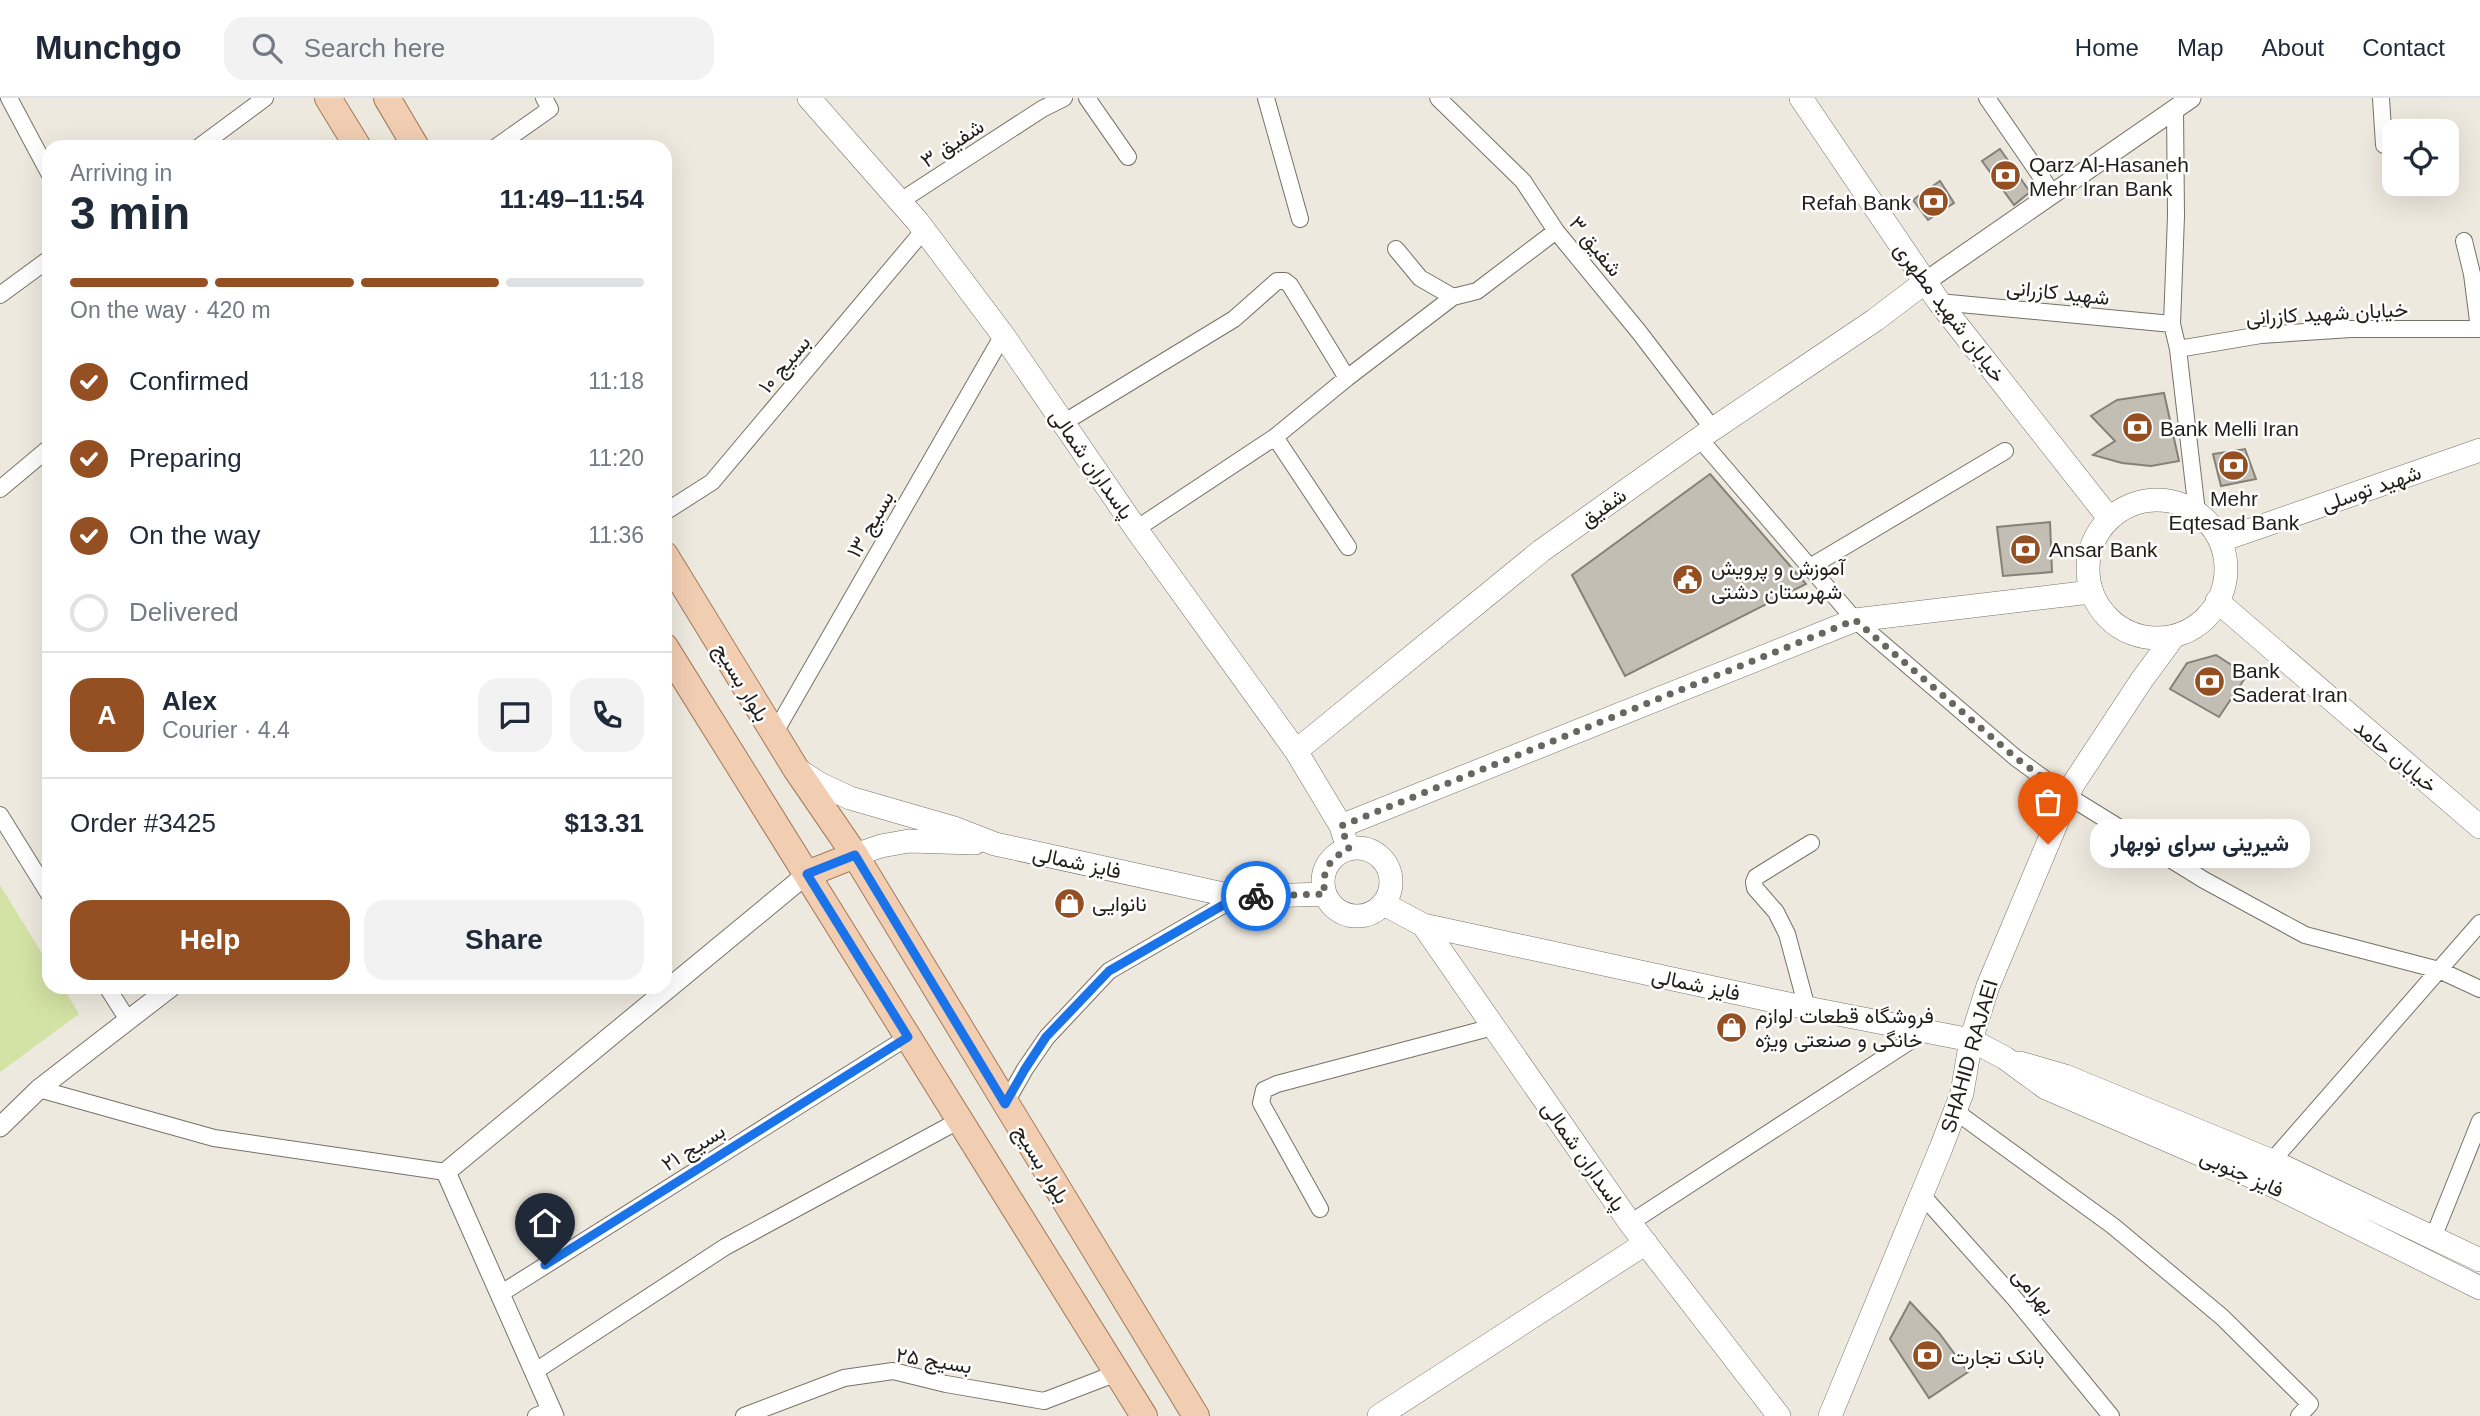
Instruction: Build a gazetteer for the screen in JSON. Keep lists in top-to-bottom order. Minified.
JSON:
{"streets":{"main road":["خیابان شهید مطهری","پاسداران شمالی","شهید توسلی","شفیق","بلوار بسیج","خیابان حامد","فایز شمالی","SHAHID RAJAEI","فایز جنوبی"],"street":["شفیق ۳","شهید کازرانی","خیابان شهید کازرانی","بسیج ۱۰","بسیج ۱۳","بسیج ۲۱","بهرامی","بسیج ۲۵"]},"crossings":[["شفیق ۳","پاسداران شمالی"],["شفیق ۳","شفیق"],["شفیق ۳","SHAHID RAJAEI"],["شهید کازرانی","خیابان شهید مطهری"],["خیابان شهید مطهری","شهید توسلی"],["خیابان شهید مطهری","شفیق"],["خیابان شهید مطهری","خیابان حامد"],["خیابان شهید مطهری","SHAHID RAJAEI"],["بسیج ۱۰","پاسداران شمالی"],["پاسداران شمالی","شفیق"],["پاسداران شمالی","بسیج ۱۳"],["پاسداران شمالی","فایز شمالی"],["شهید توسلی","خیابان حامد"],["شهید توسلی","SHAHID RAJAEI"],["بسیج ۱۳","بلوار بسیج"],["بلوار بسیج","فایز شمالی"],["خیابان حامد","SHAHID RAJAEI"],["فایز شمالی","SHAHID RAJAEI"],["فایز شمالی","فایز جنوبی"],["SHAHID RAJAEI","فایز جنوبی"],["SHAHID RAJAEI","بهرامی"]],"places":{"bank":["Qarz Al-Hasaneh Mehr Iran Bank","Refah Bank","Bank Melli Iran","Mehr Eqtesad Bank","Ansar Bank","Bank Saderat Iran","بانک تجارت"],"public building":["آموزش و پرویش شهرستان دشتی"],"other":["شیرینی سرای نوبهار"],"shop":["نانوایی","فروشگاه قطعات لوازم خانگی و صنعتی ویژه"]},"page":{"header":"Munchgo","search":"Search here","nav":["Home","Map","About","Contact"],"heading":["3 min","Arriving in","11:49–11:54"],"panel":["Alex","Courier · 4.4","Order #3425","$13.31"],"bar":"On the way · 420 m","list":[["Confirmed","11:18"],["Preparing","11:20"],["On the way","11:36"],"Delivered"],"round":"A","bubble":"شیرینی سرای نوبهار","buttons":["Help","Share"]}}
